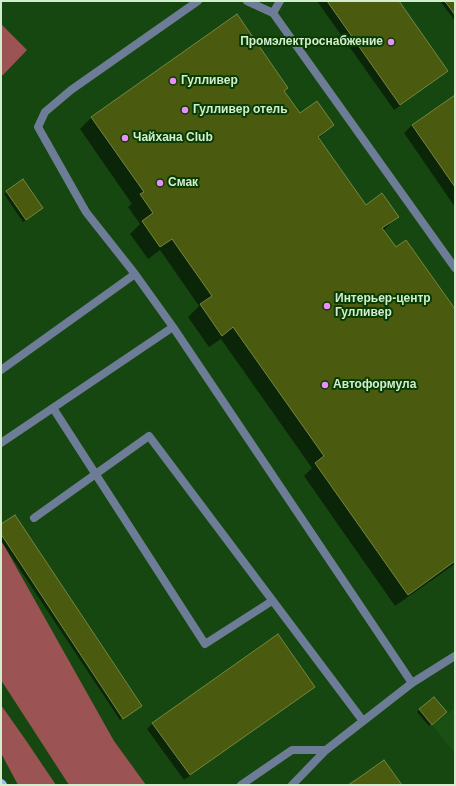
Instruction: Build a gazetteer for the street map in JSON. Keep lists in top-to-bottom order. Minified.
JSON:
{"places":["Промэлектроснабжение","Гулливер","Гулливер отель","Чайхана Club","Смак","Интерьер-центр Гулливер","Автоформула"]}
